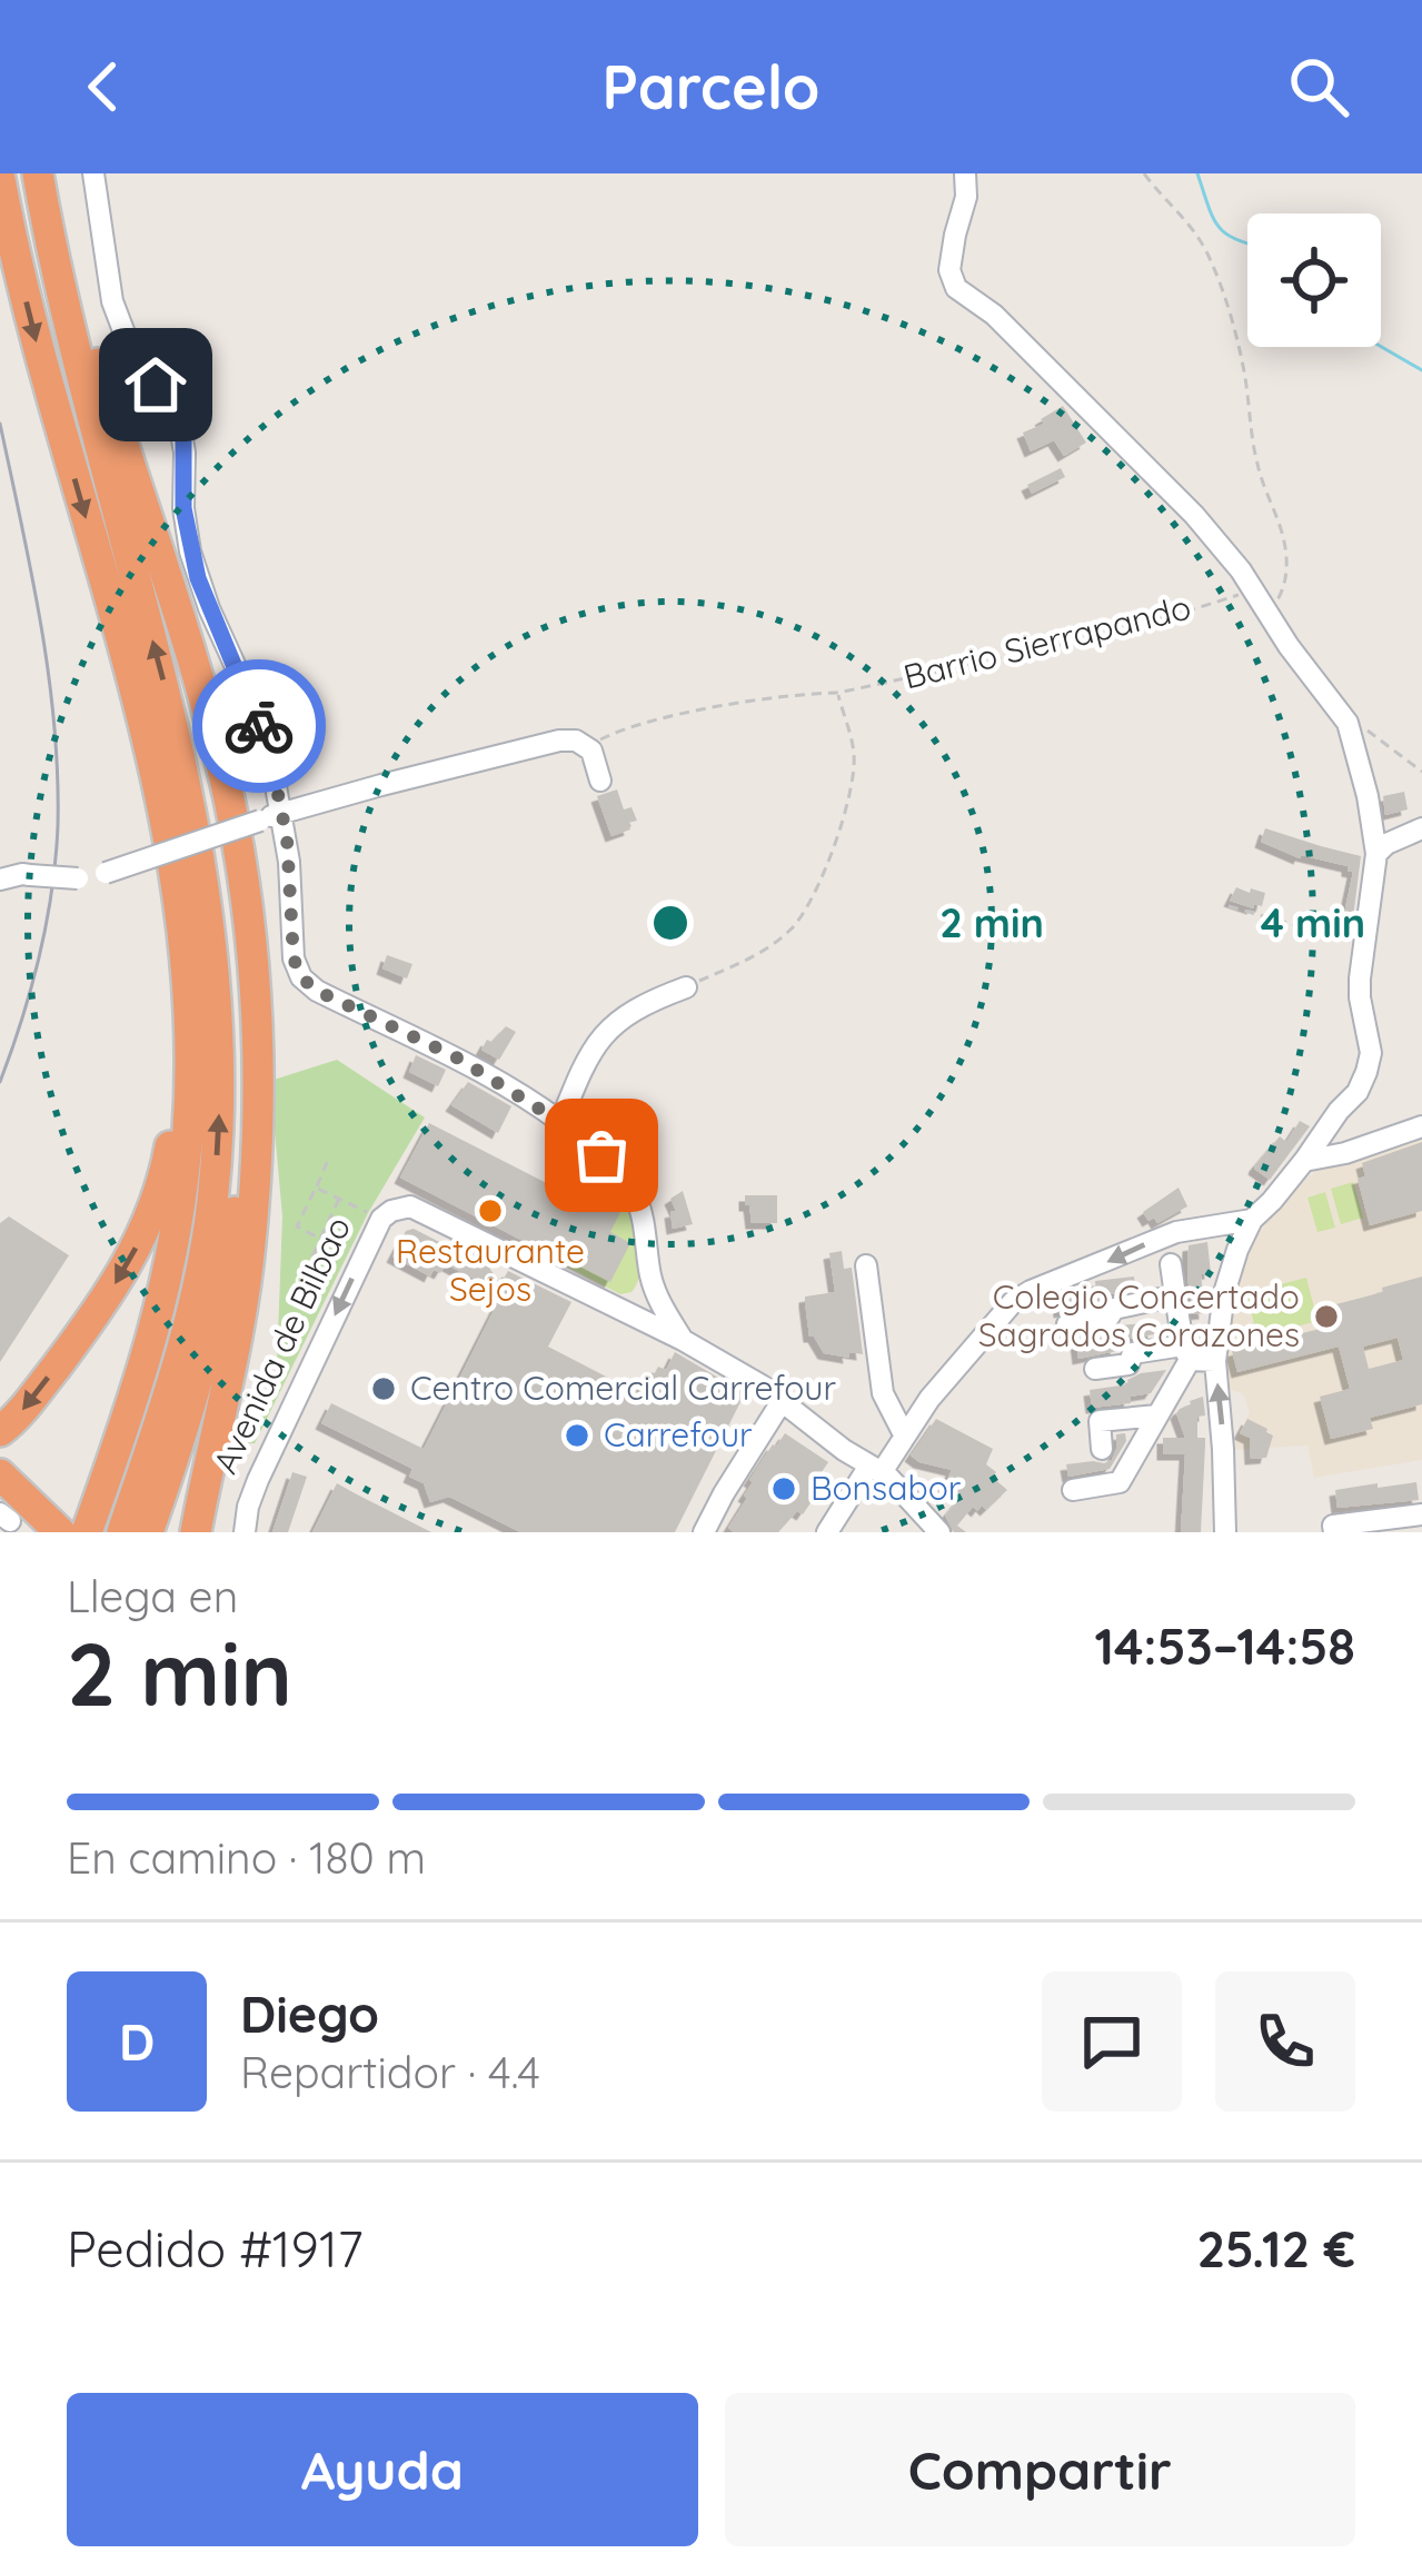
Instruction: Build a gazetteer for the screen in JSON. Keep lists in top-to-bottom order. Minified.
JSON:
{"streets":{"street":["Avenida de Bilbao"],"path":["Barrio Sierrapando"]},"one_way":["Avenida de Bilbao"],"places":["Restaurante Sejos","Colegio Concertado Sagrados Corazones","Centro Comercial Carrefour","Carrefour","Bonsabor"],"page":{"header":"Parcelo","heading":["2 min","Llega en","14:53–14:58"],"panel":["Diego","Repartidor · 4.4","Pedido #1917","25.12 €"],"bar":"En camino · 180 m","round":"D","buttons":["Ayuda","Compartir"]},"rings":["2 min","4 min"]}
